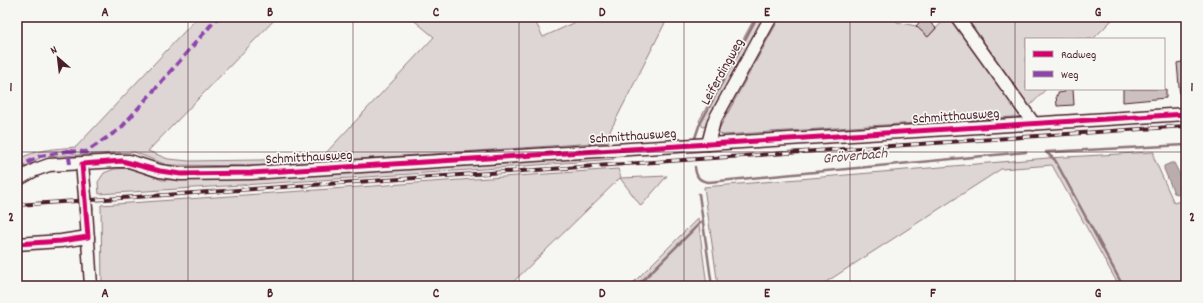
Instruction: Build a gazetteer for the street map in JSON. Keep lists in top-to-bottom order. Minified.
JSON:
{"streets":{"street":["Leiferdingweg","Schmitthausweg"]},"crossings":[["Leiferdingweg","Schmitthausweg"]],"water":["Gröverbach"],"legend":["Radweg","Weg"],"north":"top left","grid":{"columns":["A","B","C","D","E","F","G"],"rows":["1","2"]}}
